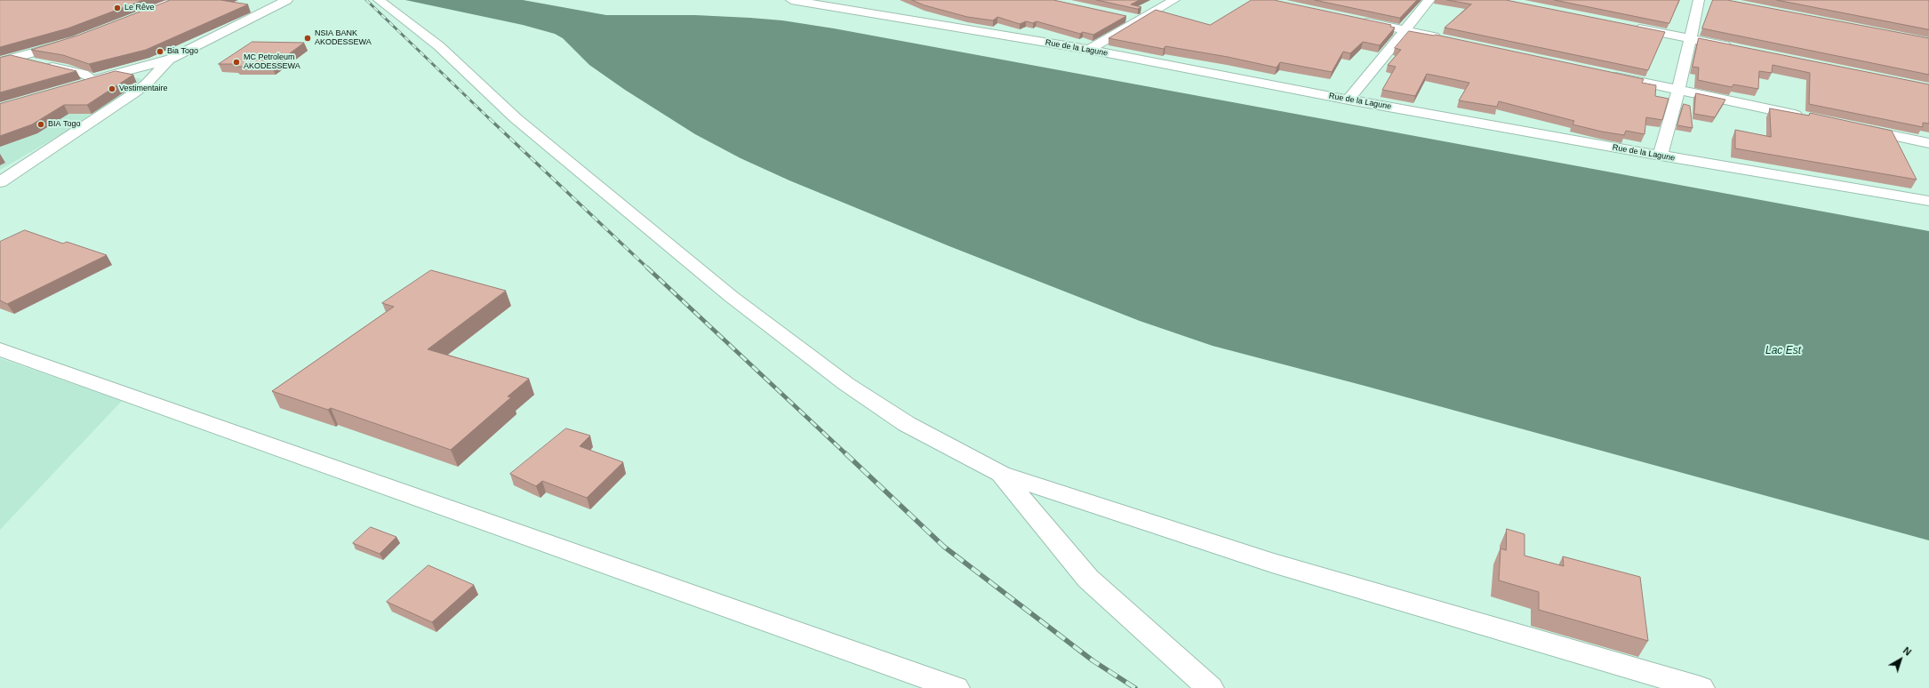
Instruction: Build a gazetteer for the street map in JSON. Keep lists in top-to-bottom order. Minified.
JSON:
{"streets":{"street":["Rue de la Lagune"]},"water":["Lac Est"],"places":["Le Rêve","NSIA BANK AKODESSEWA","Bia Togo","MC Petroleum AKODESSEWA","Vestimentaire","BIA Togo"],"north":"top right"}
